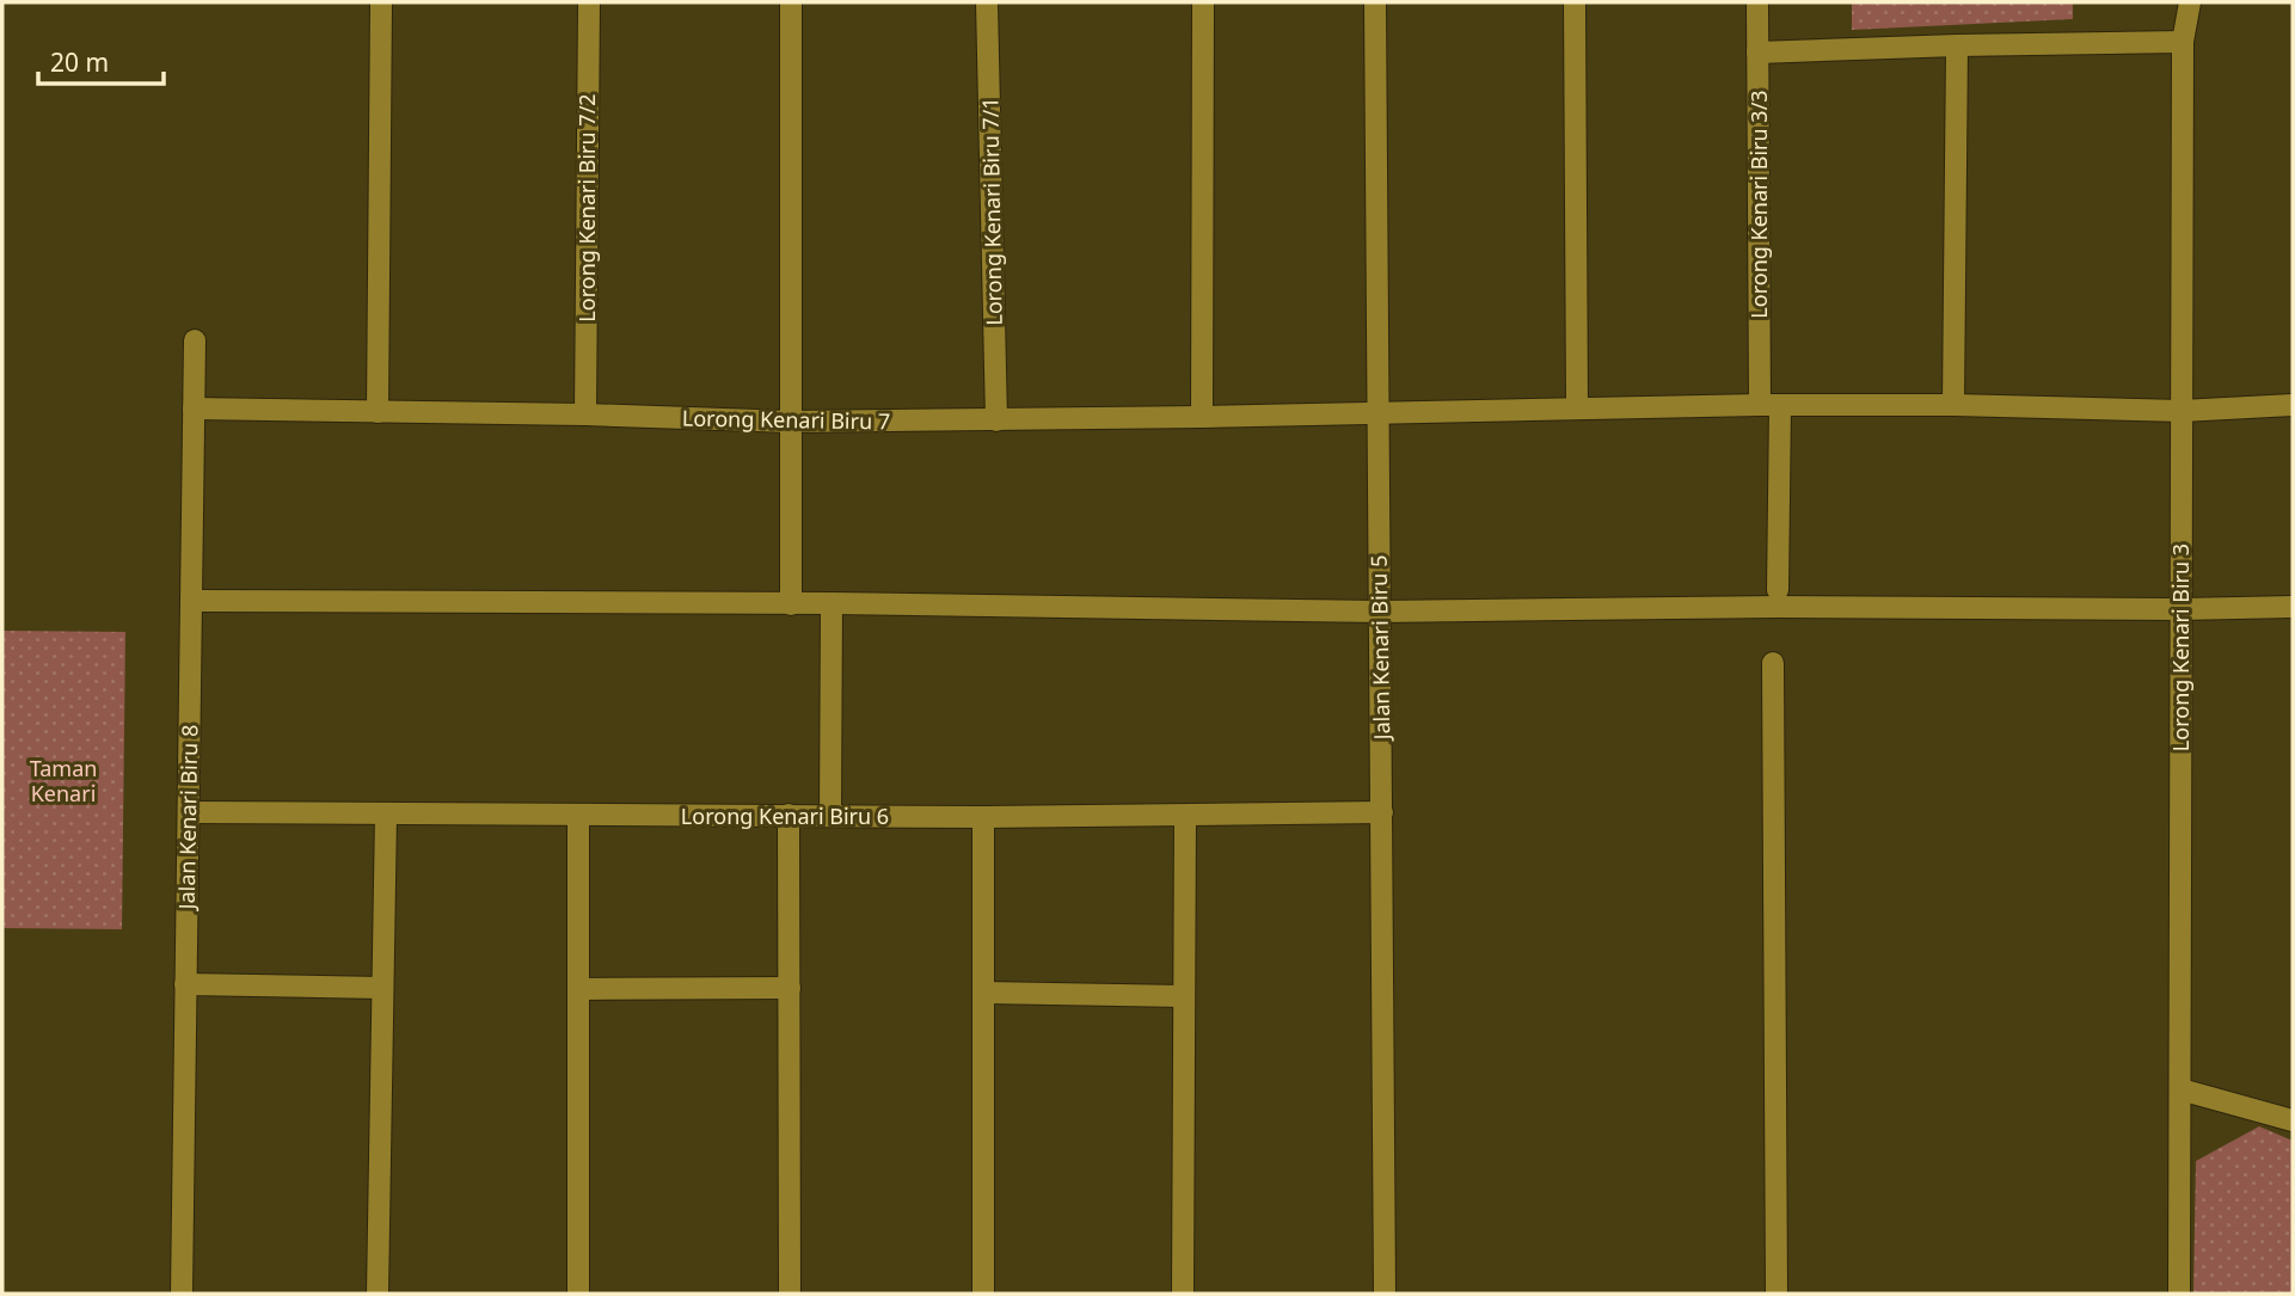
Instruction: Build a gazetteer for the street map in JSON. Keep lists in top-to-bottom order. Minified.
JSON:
{"streets":{"street":["Lorong Kenari Biru 3/3","Lorong Kenari Biru 7/2","Lorong Kenari Biru 7/1","Lorong Kenari Biru 7","Jalan Kenari Biru 5","Lorong Kenari Biru 3","Lorong Kenari Biru 6","Jalan Kenari Biru 8"]},"crossings":[["Lorong Kenari Biru 3/3","Lorong Kenari Biru 7"],["Lorong Kenari Biru 7/2","Lorong Kenari Biru 7"],["Lorong Kenari Biru 7/1","Lorong Kenari Biru 7"],["Lorong Kenari Biru 7","Jalan Kenari Biru 5"],["Lorong Kenari Biru 7","Lorong Kenari Biru 3"],["Lorong Kenari Biru 7","Jalan Kenari Biru 8"],["Jalan Kenari Biru 5","Lorong Kenari Biru 6"],["Lorong Kenari Biru 6","Jalan Kenari Biru 8"]],"parks":["Taman Kenari"],"scale_bar":"20 m"}
